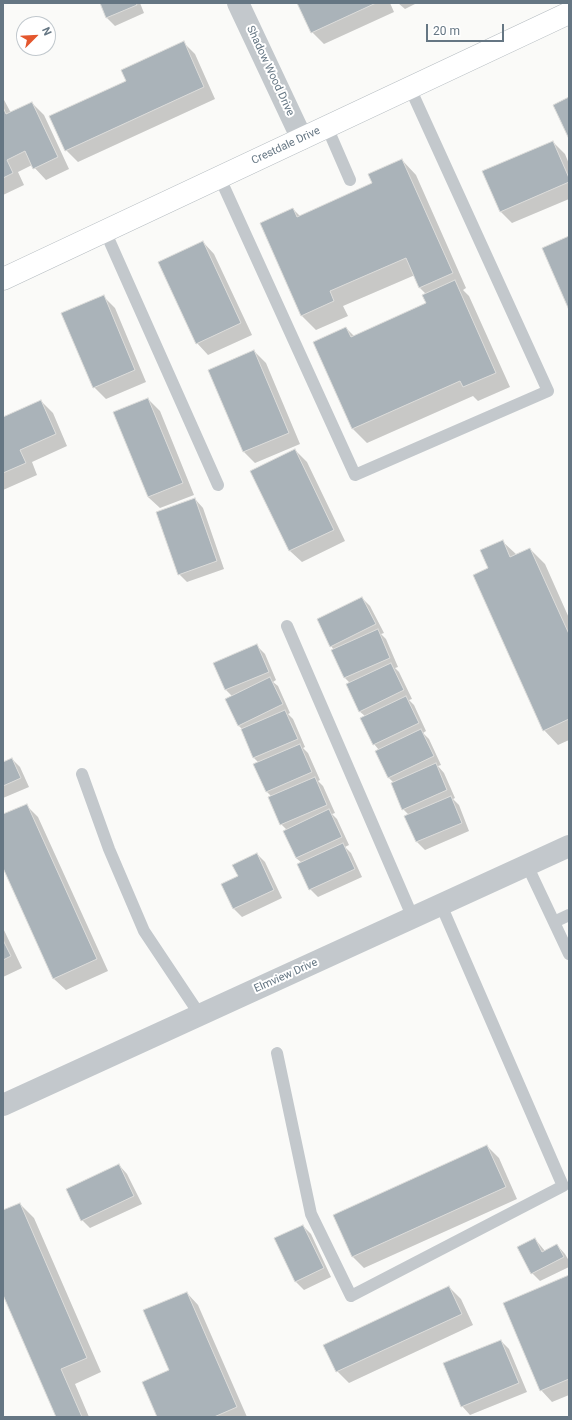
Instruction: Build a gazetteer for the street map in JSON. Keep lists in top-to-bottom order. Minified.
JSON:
{"streets":{"street":["Shadow Wood Drive","Crestdale Drive","Elmview Drive"]},"crossings":[["Shadow Wood Drive","Crestdale Drive"]],"scale_bar":"20 m","north":"top right"}
